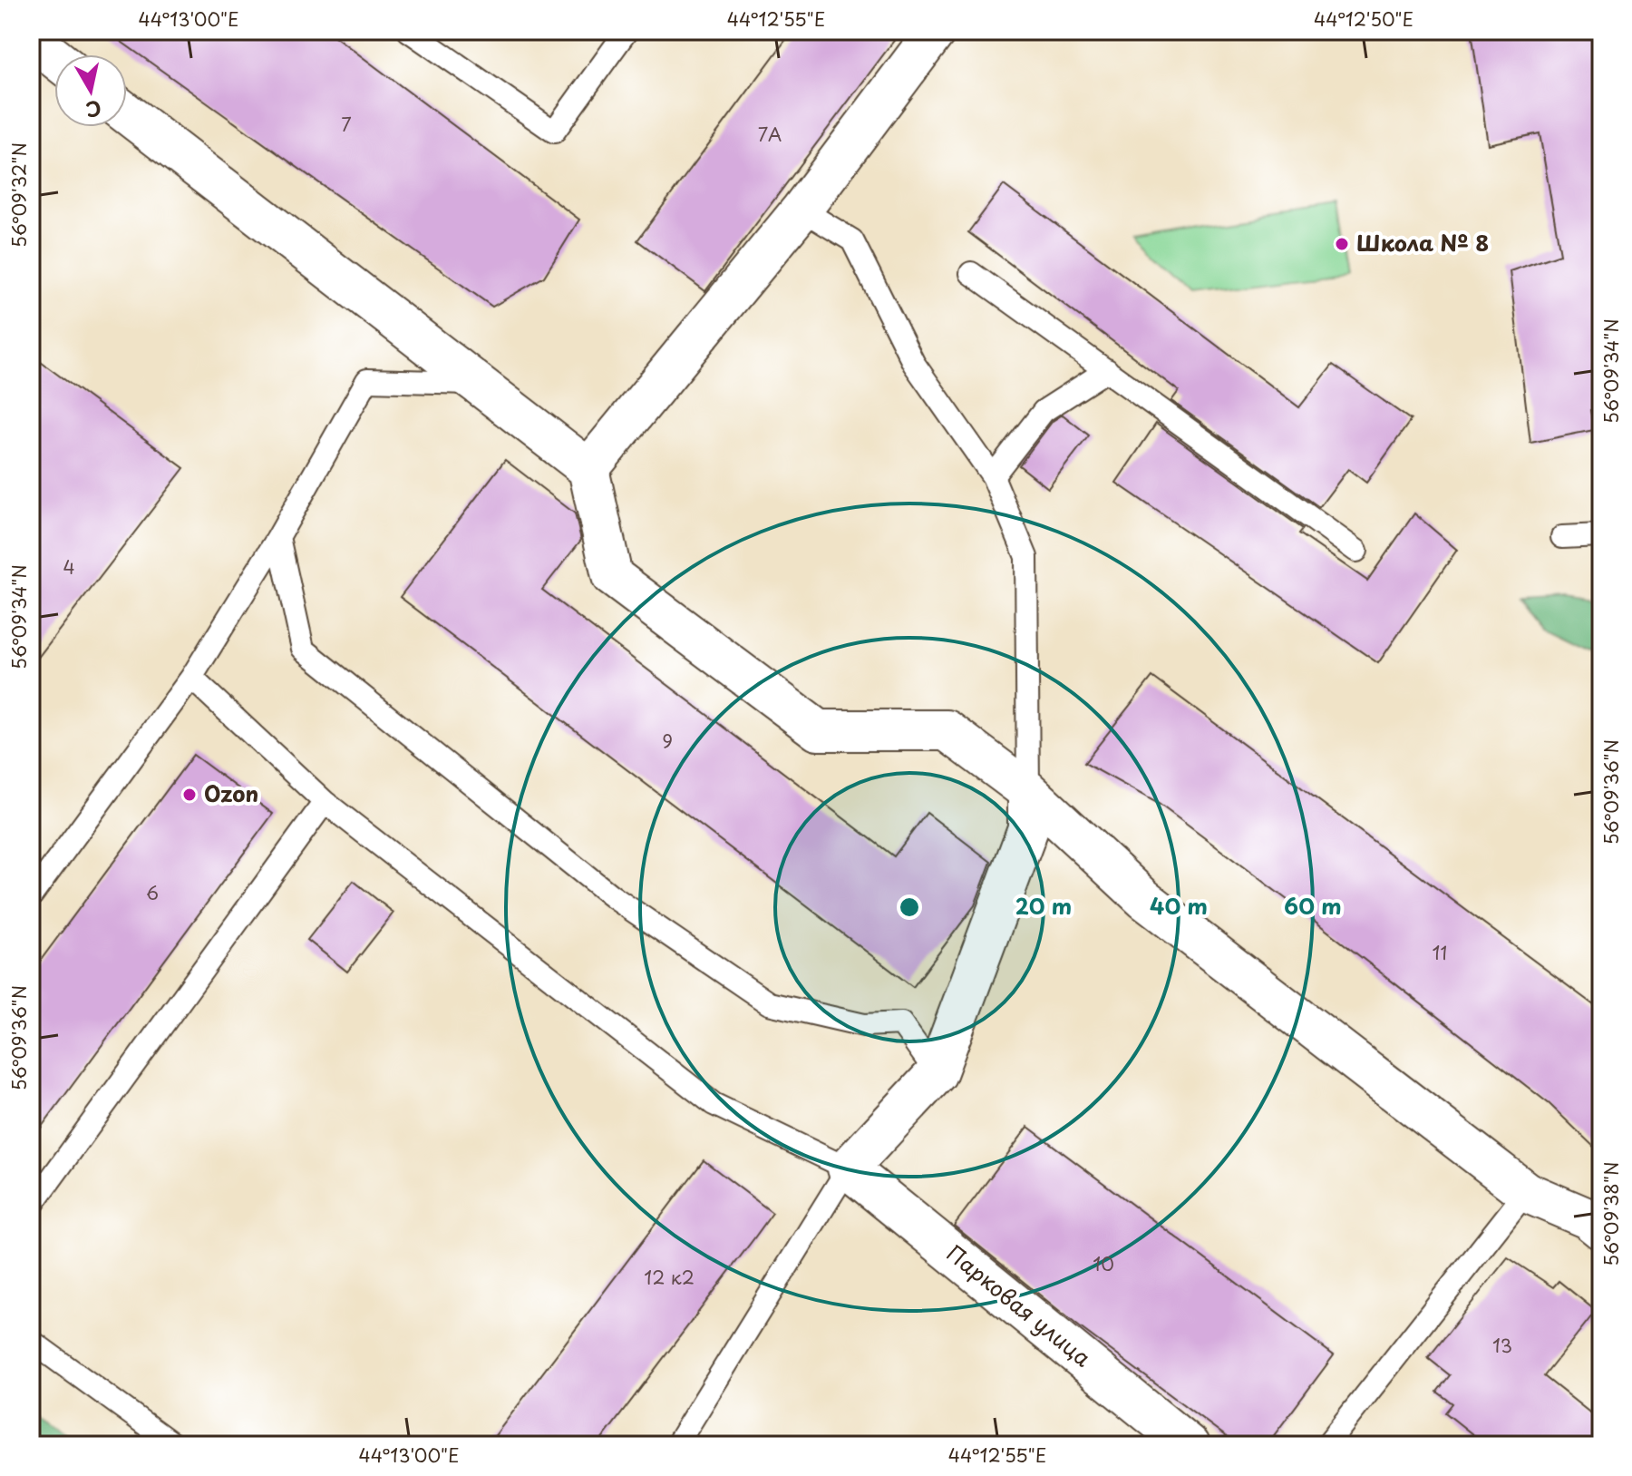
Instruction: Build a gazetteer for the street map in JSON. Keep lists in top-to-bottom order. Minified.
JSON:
{"streets":{"street":["Парковая улица"]},"places":["Школа № 8","Ozon"],"house_numbers":["7","7А","4","9","6","11","10","12 к2","13"],"north":"bottom","coordinates":["44°13'00\"E","44°12'55\"E","44°12'50\"E","56°09'32\"N","56°09'34\"N","56°09'36\"N","56°09'38\"N"],"rings":["20 m","40 m","60 m"]}
